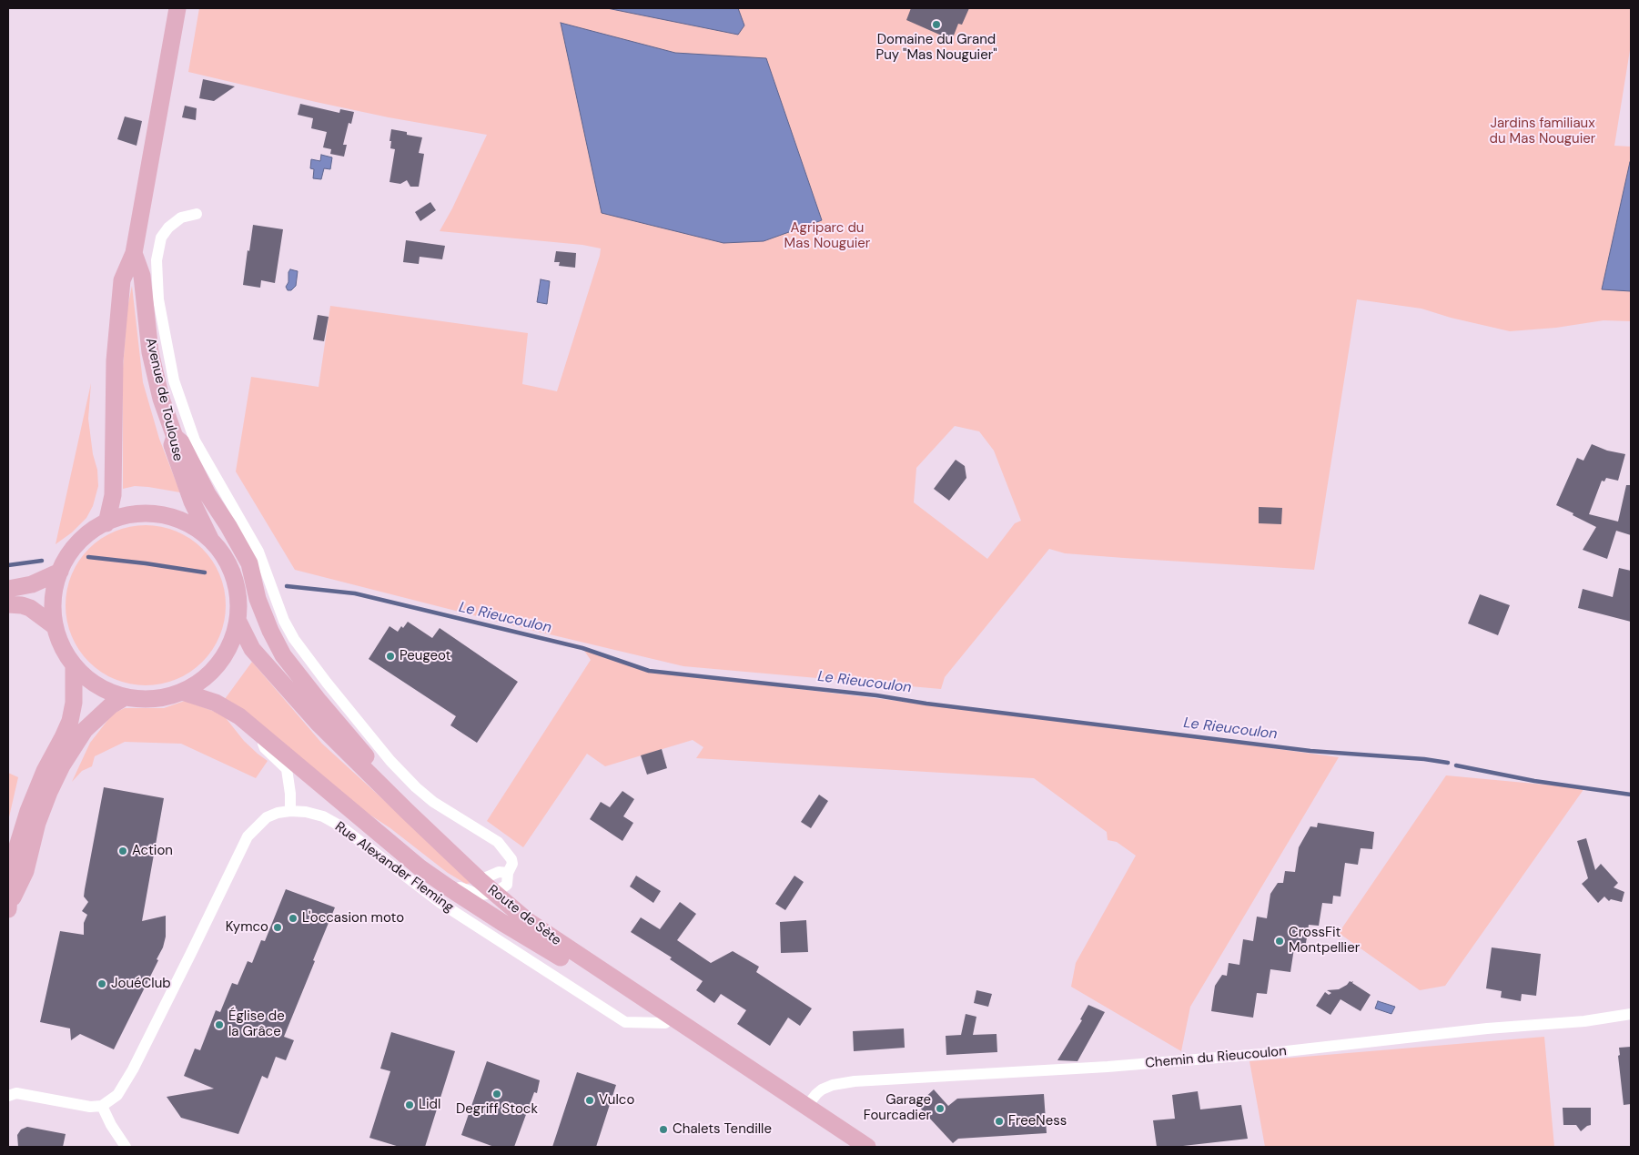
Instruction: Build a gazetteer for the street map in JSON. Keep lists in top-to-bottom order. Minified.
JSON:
{"streets":{"main road":["Avenue de Toulouse","Route de Sète"],"street":["Rue Alexander Fleming","Chemin du Rieucoulon"]},"crossings":[["Rue Alexander Fleming","Route de Sète"],["Route de Sète","Chemin du Rieucoulon"]],"water":["Le Rieucoulon"],"parks":["Jardins familiaux du Mas Nouguier","Agriparc du Mas Nouguier"],"places":["Domaine du Grand Puy \"Mas Nouguier\"","Peugeot","Action","L'occasion moto","Kymco","CrossFit Montpellier","JouéClub","Église de la Grâce","Degriff Stock","Vulco","Lidl","Garage Fourcadier","FreeNess","Chalets Tendille"]}
